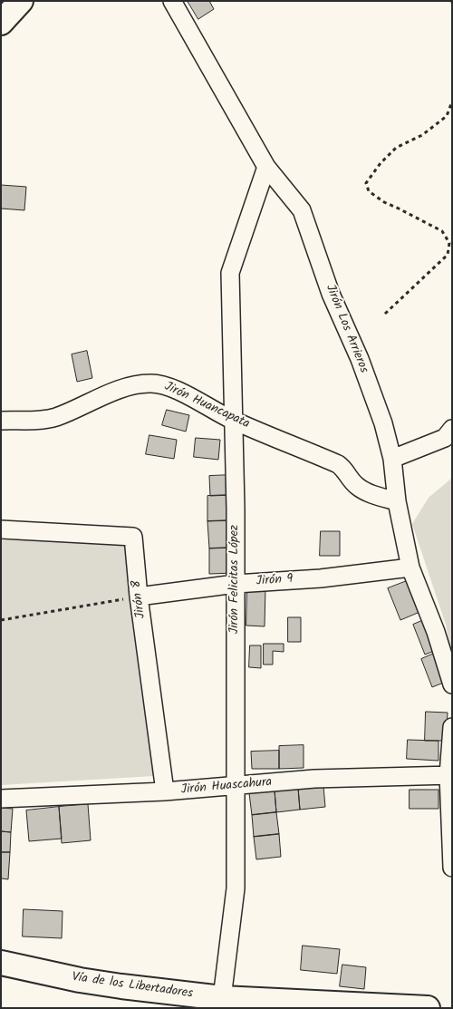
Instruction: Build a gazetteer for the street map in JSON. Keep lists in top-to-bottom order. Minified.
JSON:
{"streets":{"highway":["Vía de los Libertadores"],"street":["Jirón Los Arrieros","Jirón Huancapata","Jirón Felicitas López","Jirón 9","Jirón 8","Jirón Huascahura"]},"crossings":[["Jirón Los Arrieros","Jirón Huancapata"],["Jirón Los Arrieros","Jirón Felicitas López"],["Jirón Los Arrieros","Jirón 9"],["Jirón Huancapata","Jirón Felicitas López"],["Jirón Felicitas López","Jirón 9"],["Jirón Felicitas López","Jirón Huascahura"],["Jirón Felicitas López","Vía de los Libertadores"],["Jirón 9","Jirón 8"],["Jirón 8","Jirón Huascahura"]]}
